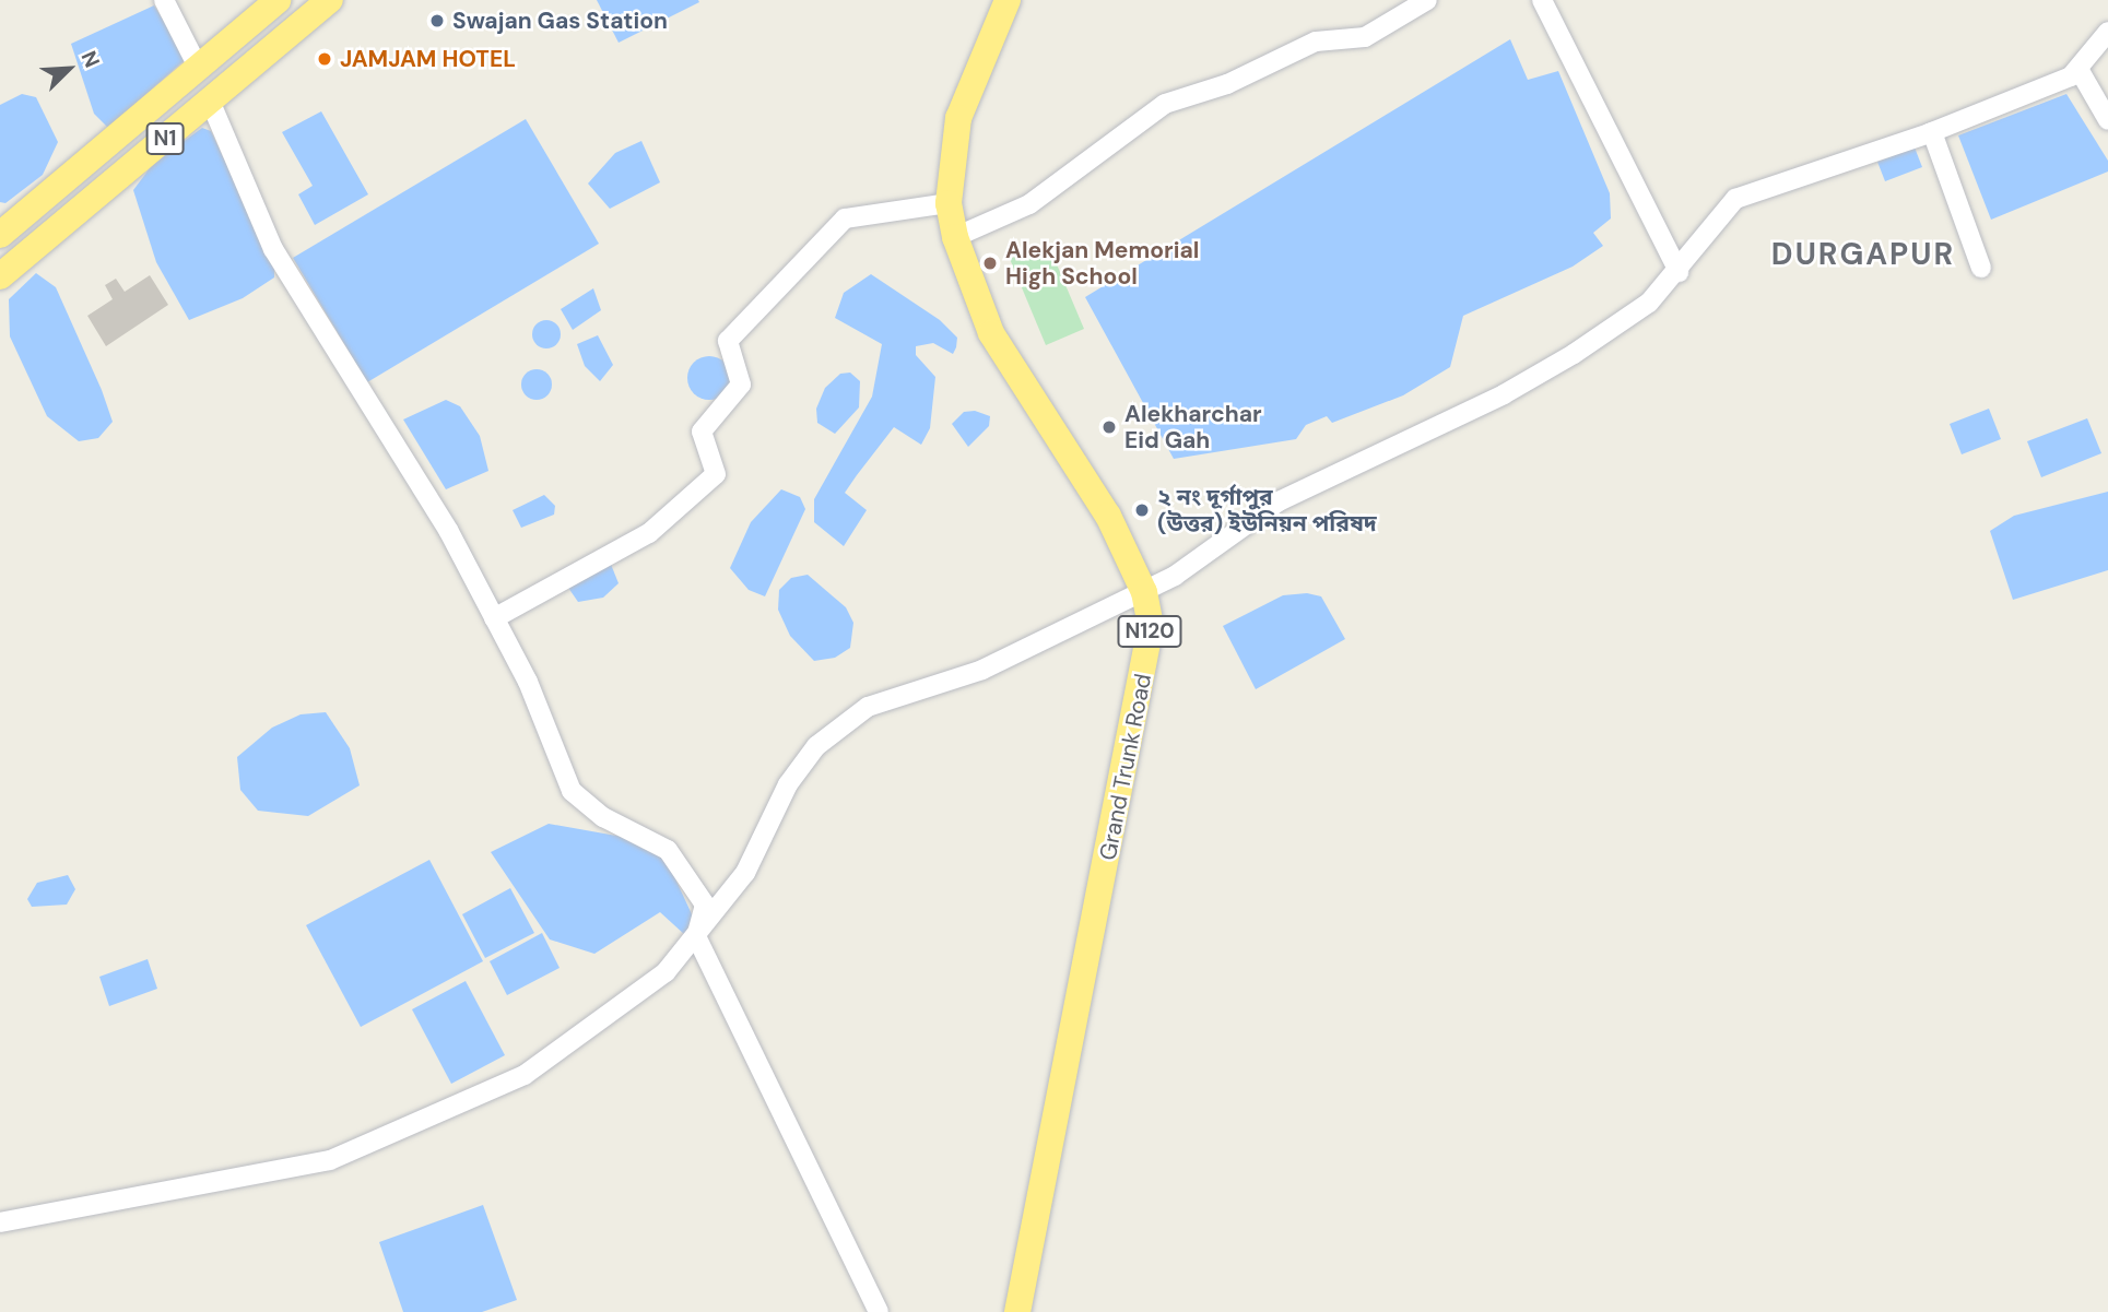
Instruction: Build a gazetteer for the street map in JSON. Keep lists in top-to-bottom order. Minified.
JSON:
{"streets":{"highway":["N1","N120","Grand Trunk Road"]},"districts":["DURGAPUR"],"places":["Swajan Gas Station","JAMJAM HOTEL","Alekjan Memorial High School","Alekharchar Eid Gah","২ নং দূর্গাপুর (উত্তর) ইউনিয়ন পরিষদ"],"north":"top right"}
